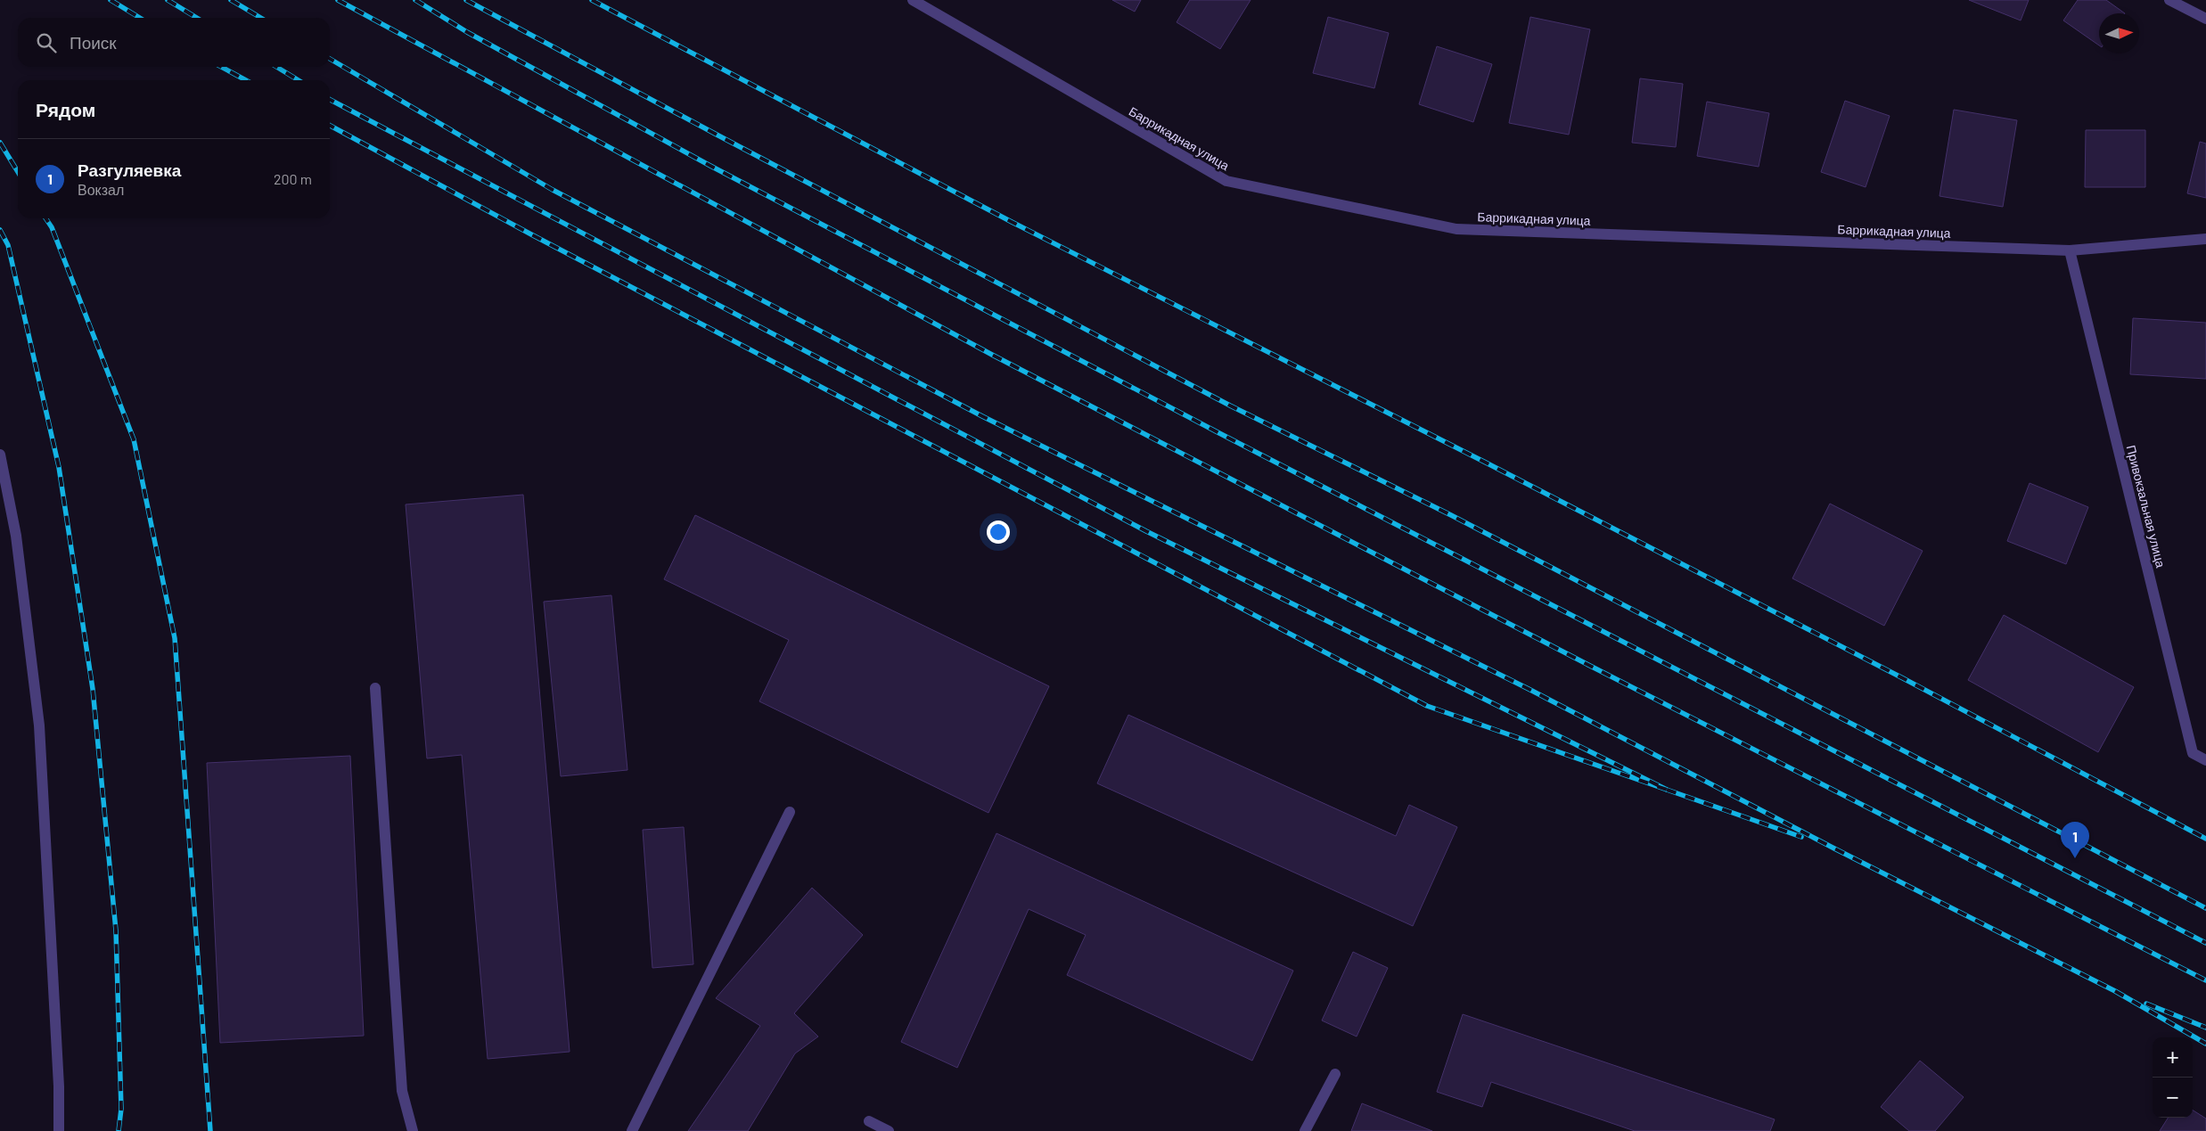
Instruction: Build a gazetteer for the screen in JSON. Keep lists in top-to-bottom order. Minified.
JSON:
{"streets":{"street":["Баррикадная улица","Привокзальная улица"]},"crossings":[["Баррикадная улица","Привокзальная улица"]],"north":"right","page":{"search":"Поиск","heading":"Рядом","list":[{"mark":"1","name":"Разгуляевка","note":"Вокзал","value":"200 m"}],"pins":"1","map_buttons":["+","−"]}}
